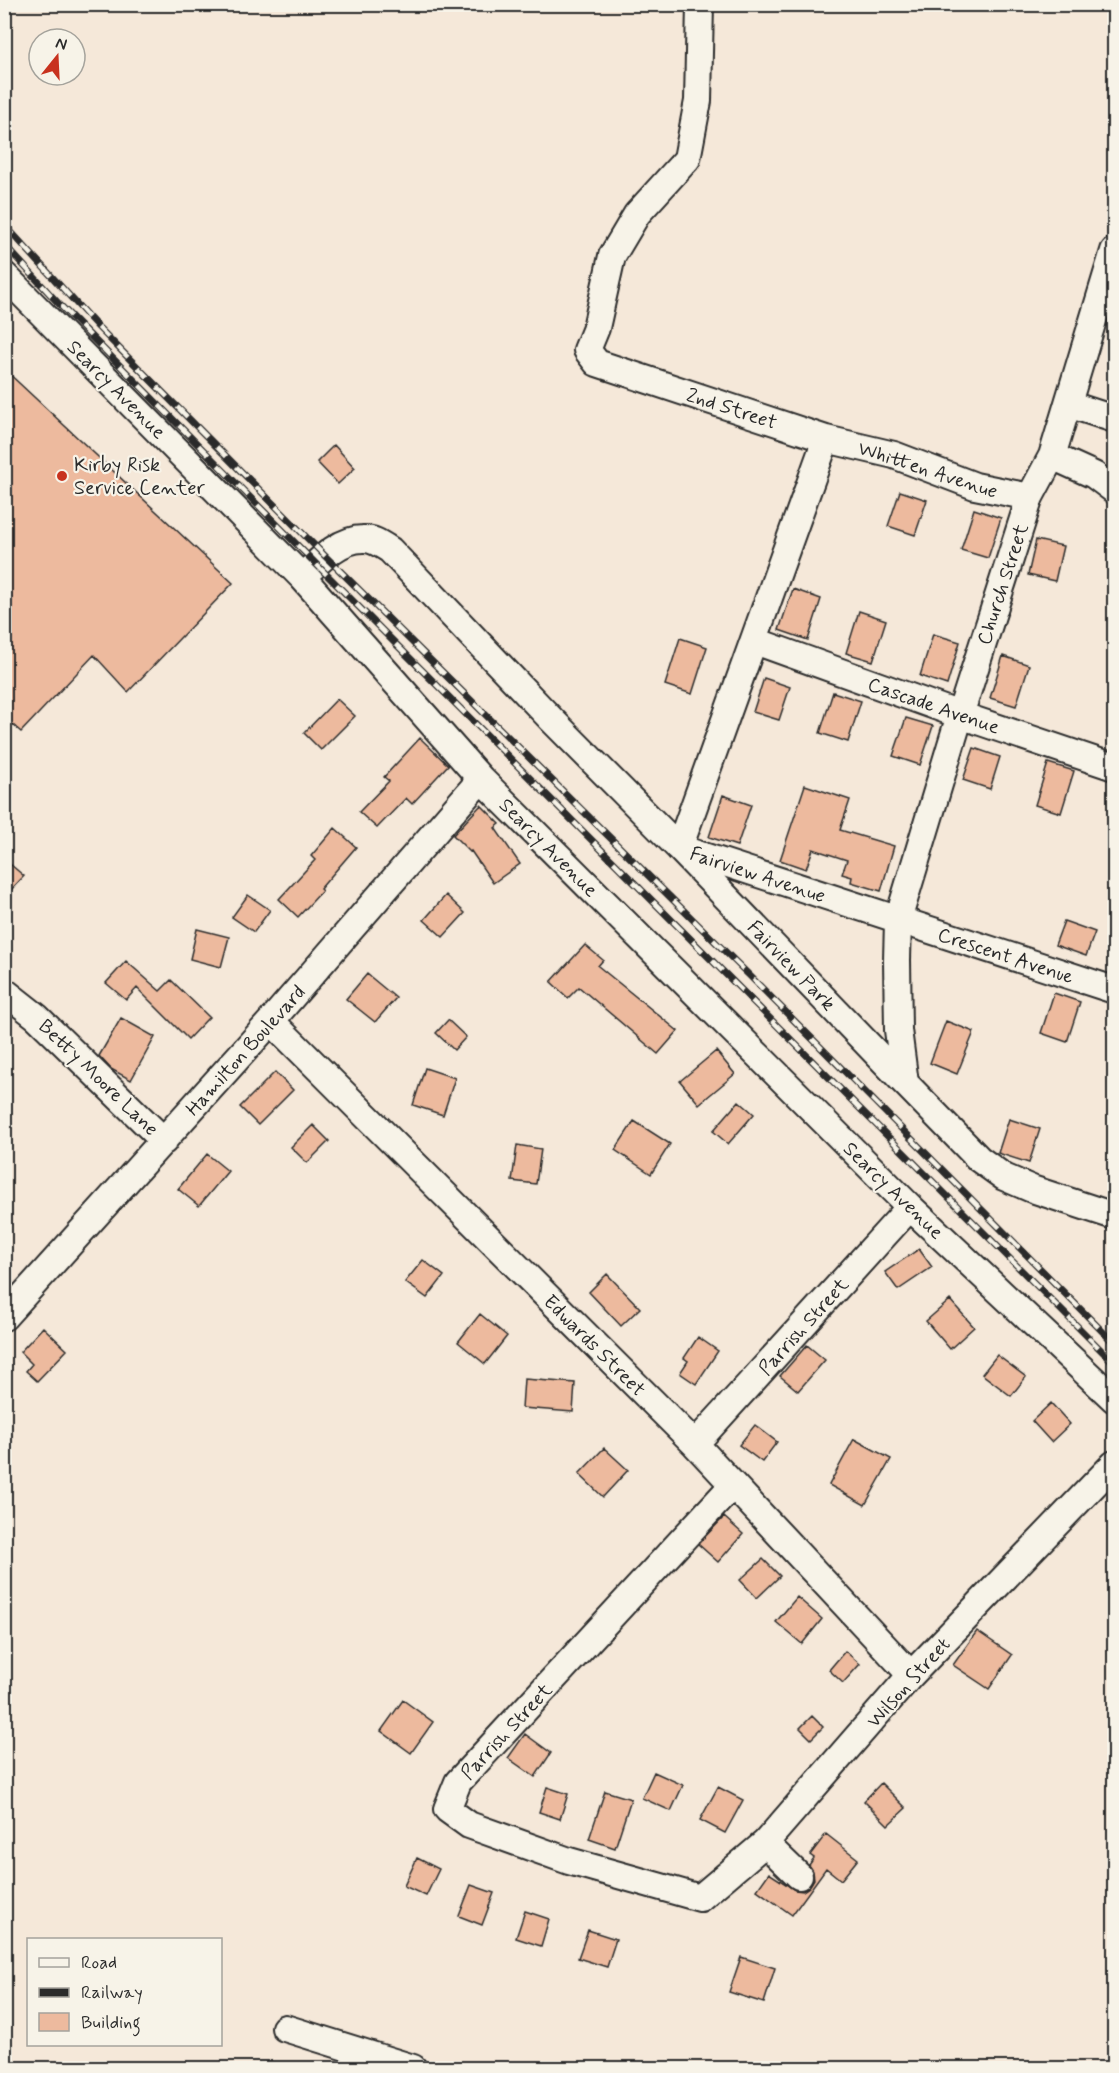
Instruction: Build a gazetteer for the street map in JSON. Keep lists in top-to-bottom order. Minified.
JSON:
{"streets":{"street":["Searcy Avenue","2nd Street","Whitten Avenue","Church Street","Cascade Avenue","Fairview Avenue","Crescent Avenue","Fairview Park","Hamilton Boulevard","Betty Moore Lane","Parrish Street","Edwards Street","Wilson Street"]},"crossings":[["Searcy Avenue","Fairview Avenue"],["Searcy Avenue","Hamilton Boulevard"],["Searcy Avenue","Parrish Street"],["2nd Street","Whitten Avenue"],["Whitten Avenue","Church Street"],["Church Street","Cascade Avenue"],["Church Street","Fairview Avenue"],["Church Street","Crescent Avenue"],["Fairview Avenue","Crescent Avenue"],["Fairview Avenue","Fairview Park"],["Hamilton Boulevard","Betty Moore Lane"],["Hamilton Boulevard","Edwards Street"],["Parrish Street","Edwards Street"],["Parrish Street","Wilson Street"],["Edwards Street","Wilson Street"]],"places":["Kirby Risk Service Center"],"legend":["Road","Railway","Building"],"north":"top"}
